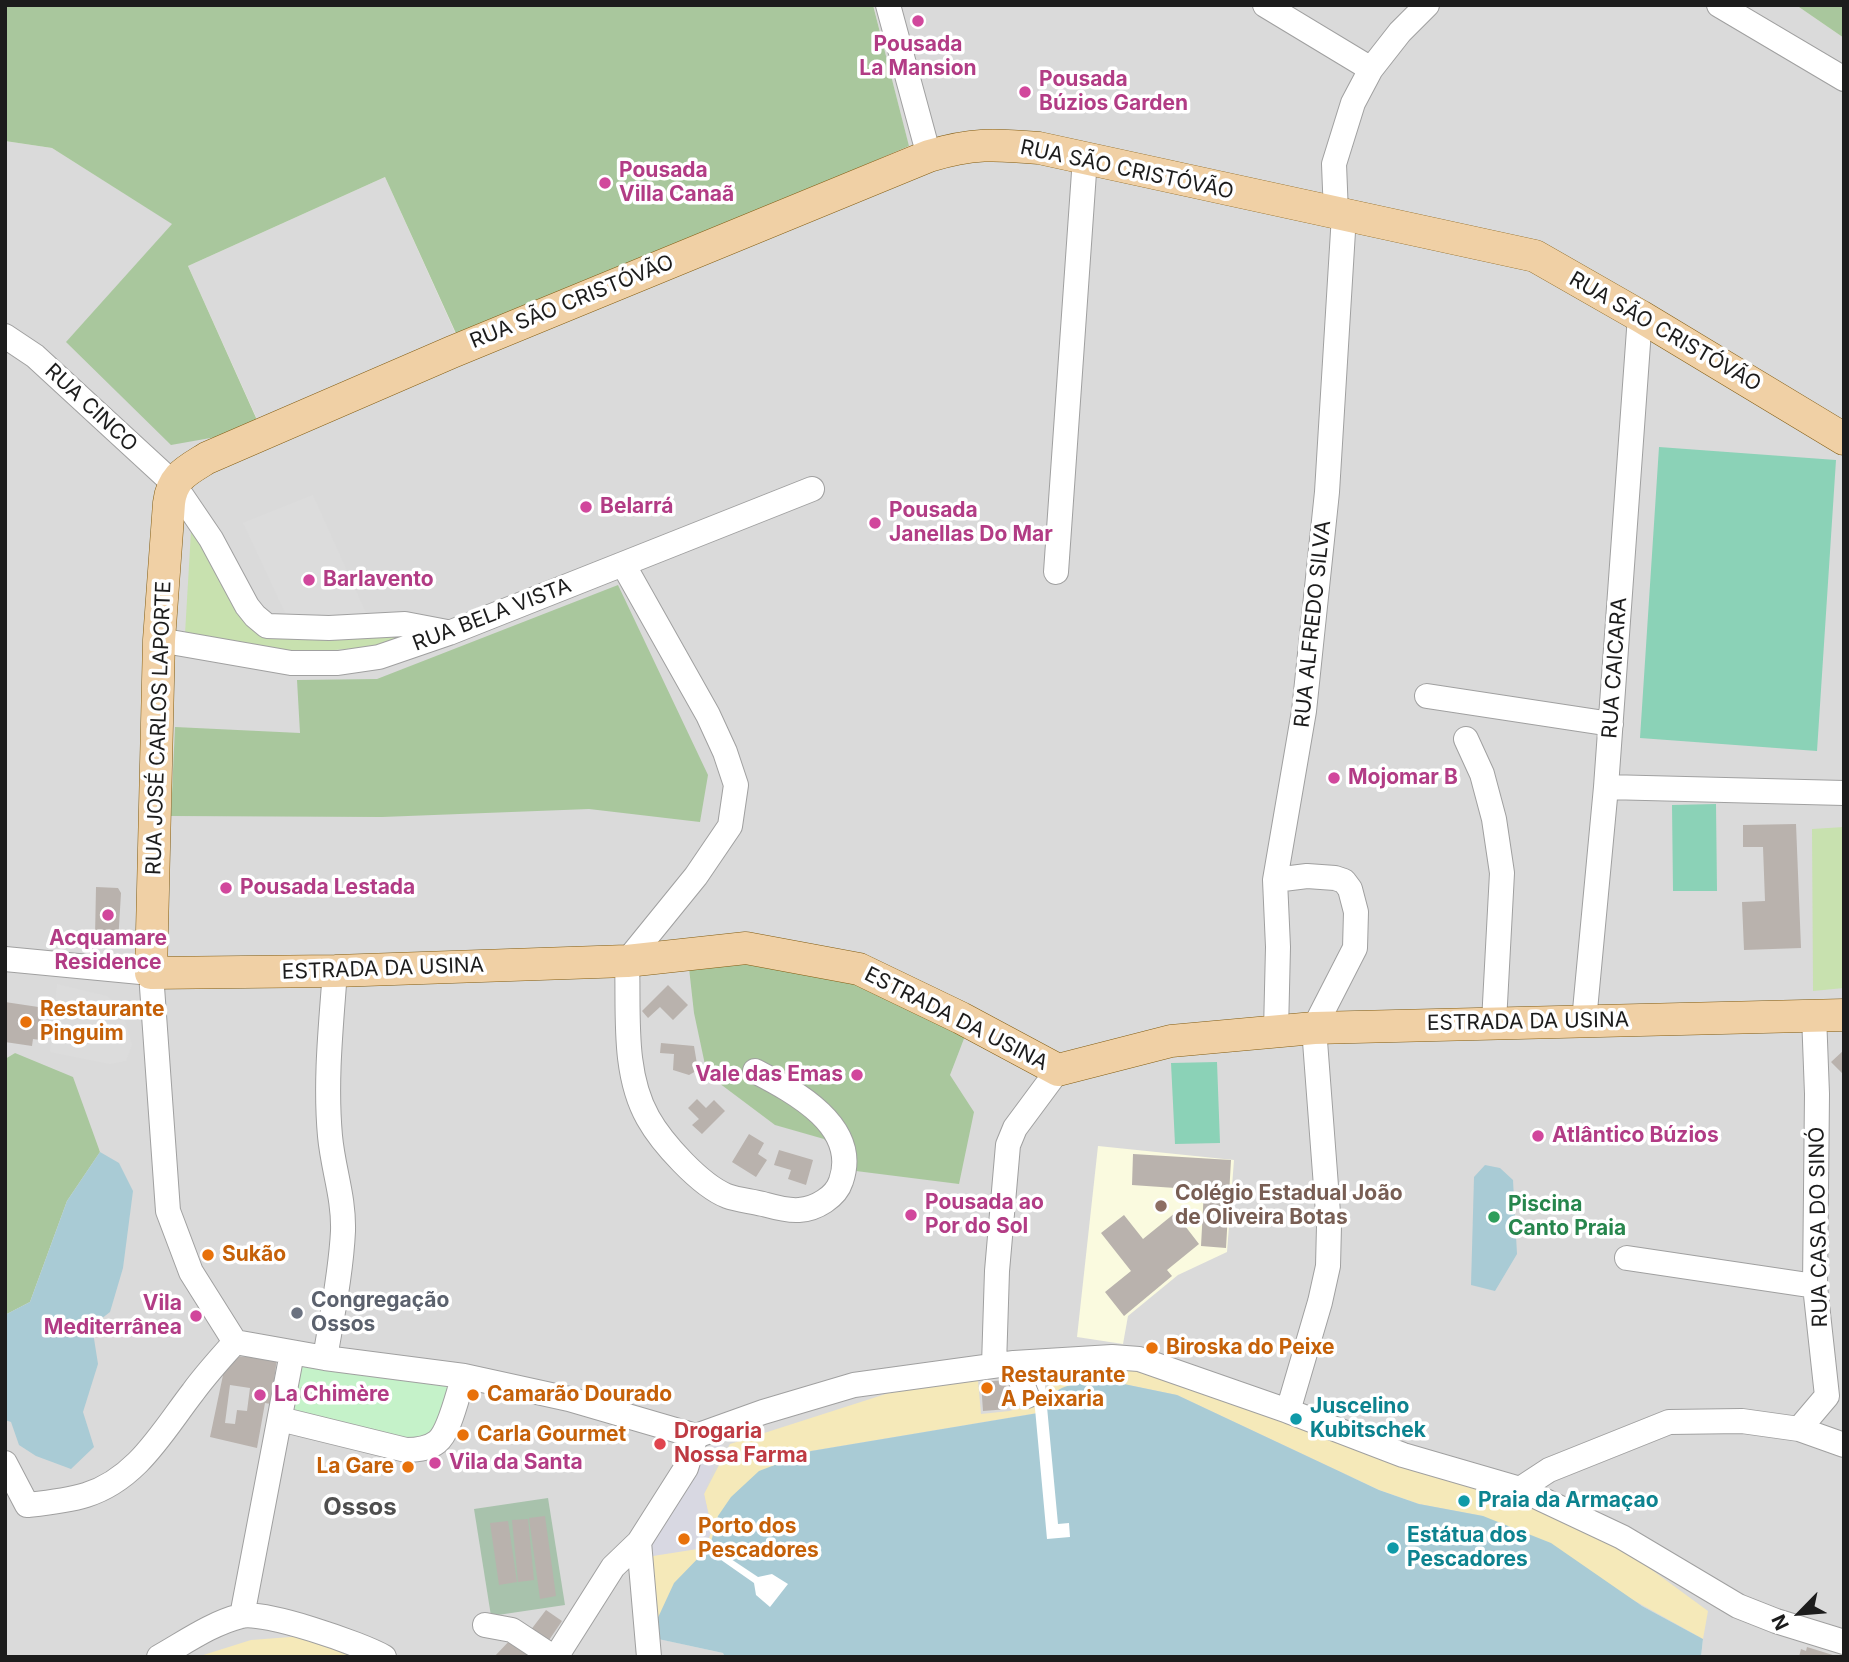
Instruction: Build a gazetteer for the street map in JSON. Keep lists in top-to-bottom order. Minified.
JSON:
{"streets":{"main road":["RUA SÃO CRISTÓVÃO","RUA JOSÉ CARLOS LAPORTE","ESTRADA DA USINA"],"street":["RUA CINCO","RUA BELA VISTA","RUA ALFREDO SILVA","RUA CAICARA","RUA CASA DO SINÓ"]},"crossings":[["RUA SÃO CRISTÓVÃO","RUA CINCO"],["RUA SÃO CRISTÓVÃO","RUA ALFREDO SILVA"],["RUA SÃO CRISTÓVÃO","RUA CAICARA"],["RUA SÃO CRISTÓVÃO","RUA JOSÉ CARLOS LAPORTE"],["RUA CINCO","RUA BELA VISTA"],["RUA CINCO","RUA JOSÉ CARLOS LAPORTE"],["RUA BELA VISTA","RUA JOSÉ CARLOS LAPORTE"],["RUA ALFREDO SILVA","ESTRADA DA USINA"],["RUA CAICARA","ESTRADA DA USINA"],["RUA JOSÉ CARLOS LAPORTE","ESTRADA DA USINA"],["ESTRADA DA USINA","RUA CASA DO SINÓ"]],"districts":["Ossos"],"places":["Pousada La Mansion","Pousada Búzios Garden","Pousada Villa Canaã","Belarrá","Pousada Janellas Do Mar","Barlavento","Mojomar B","Pousada Lestada","Acquamare Residence","Restaurante Pinguim","Vale das Emas","Atlântico Búzios","Colégio Estadual João de Oliveira Botas","Pousada ao Por do Sol","Piscina Canto Praia","Sukão","Congregação Ossos","Vila Mediterrânea","Biroska do Peixe","Restaurante A Peixaria","La Chimère","Camarão Dourado","Juscelino Kubitschek","Carla Gourmet","Drogaria Nossa Farma","Vila da Santa","La Gare","Praia da Armaçao","Porto dos Pescadores","Estátua dos Pescadores"],"north":"bottom left"}
